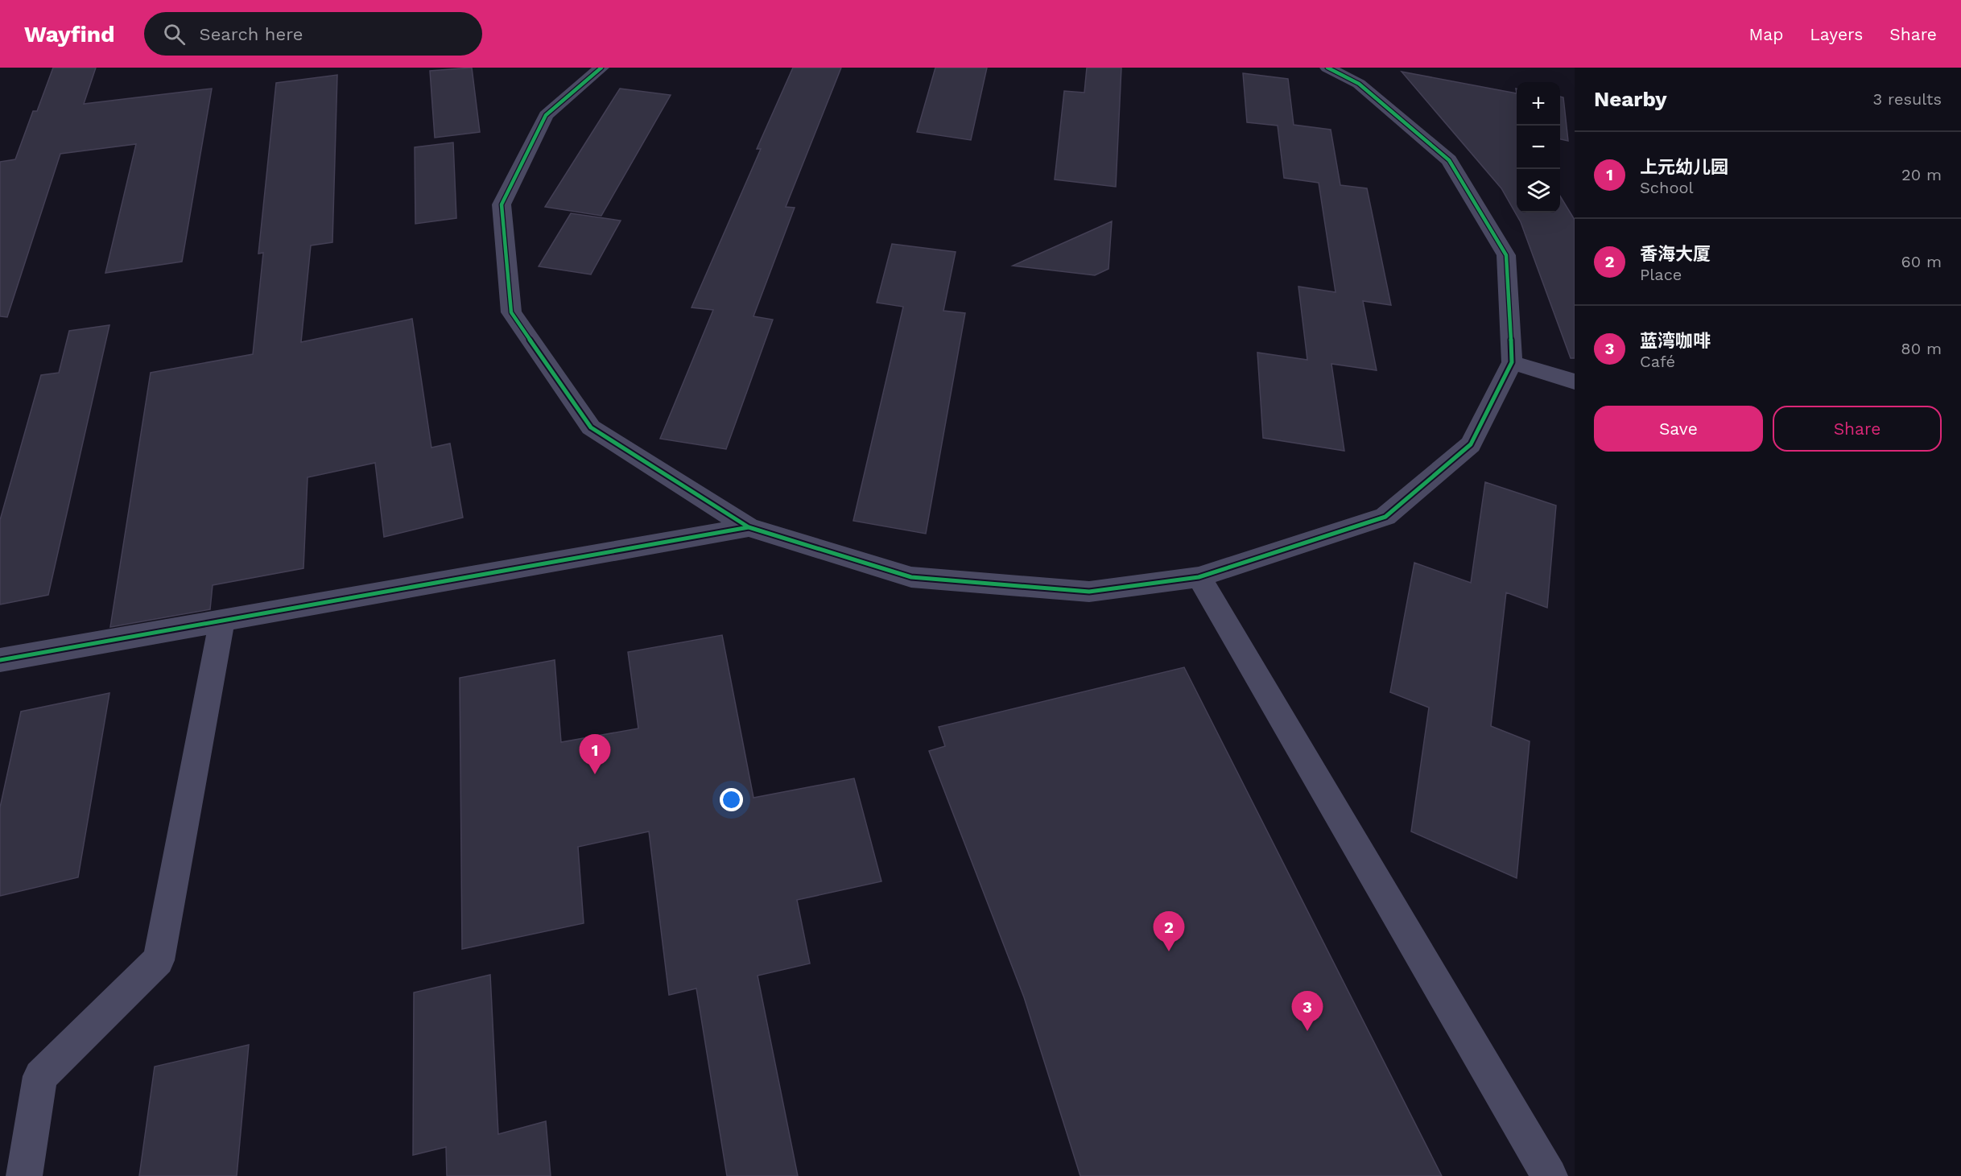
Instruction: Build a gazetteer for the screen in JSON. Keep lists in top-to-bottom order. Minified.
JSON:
{"page":{"header":"Wayfind","search":"Search here","nav":["Map","Layers","Share"],"heading":["Nearby","3 results"],"map_buttons":["+","−"],"list":[{"mark":"1","name":"上元幼儿园","note":"School","value":"20 m"},{"mark":"2","name":"香海大厦","note":"Place","value":"60 m"},{"mark":"3","name":"蓝湾咖啡","note":"Café","value":"80 m"}],"buttons":["Save","Share"],"pins":["1","2","3"]}}
